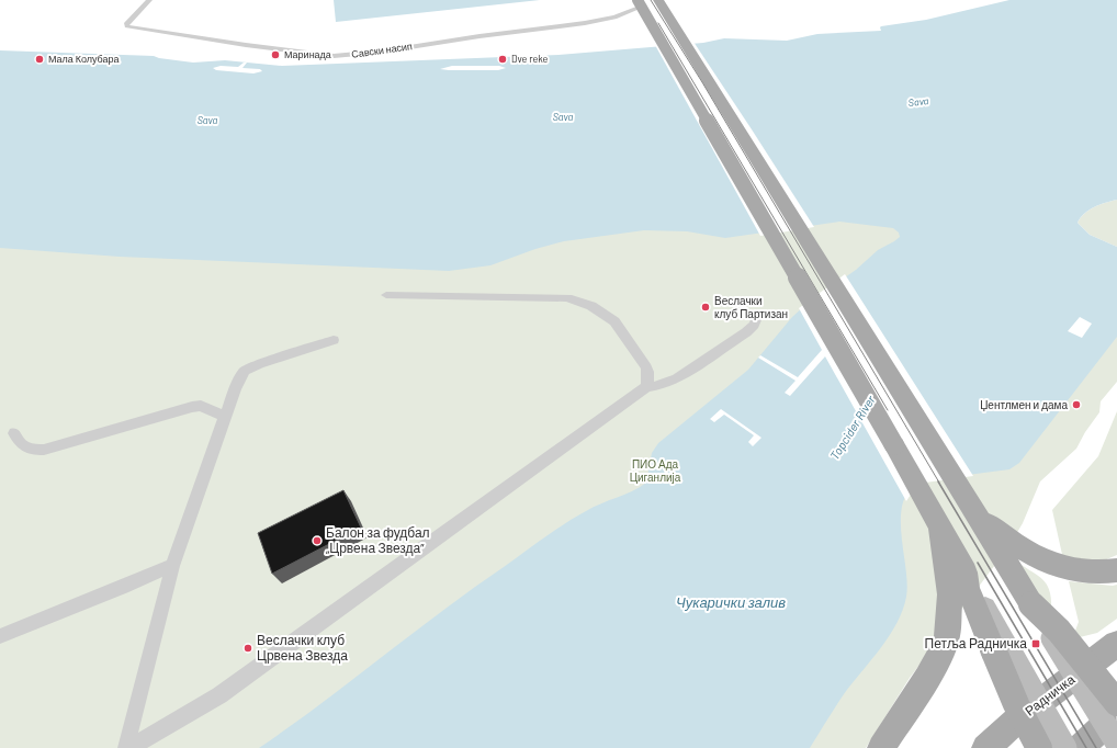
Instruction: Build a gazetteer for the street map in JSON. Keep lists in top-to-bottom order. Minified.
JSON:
{"streets":{"main road":["Радничка"],"street":["Савски насип"]},"water":["Sava","Topcider River","Чукарички залив"],"parks":["ПИО Ада Циганлија"],"places":{"other":["Маринада","Мала Колубара","Dve reke","Веслачки клуб Партизан","Џентлмен и дама","Балон за фудбал „Црвена Звезда”","Веслачки клуб Црвена Звезда"],"transit":["Петља Радничка"]}}
